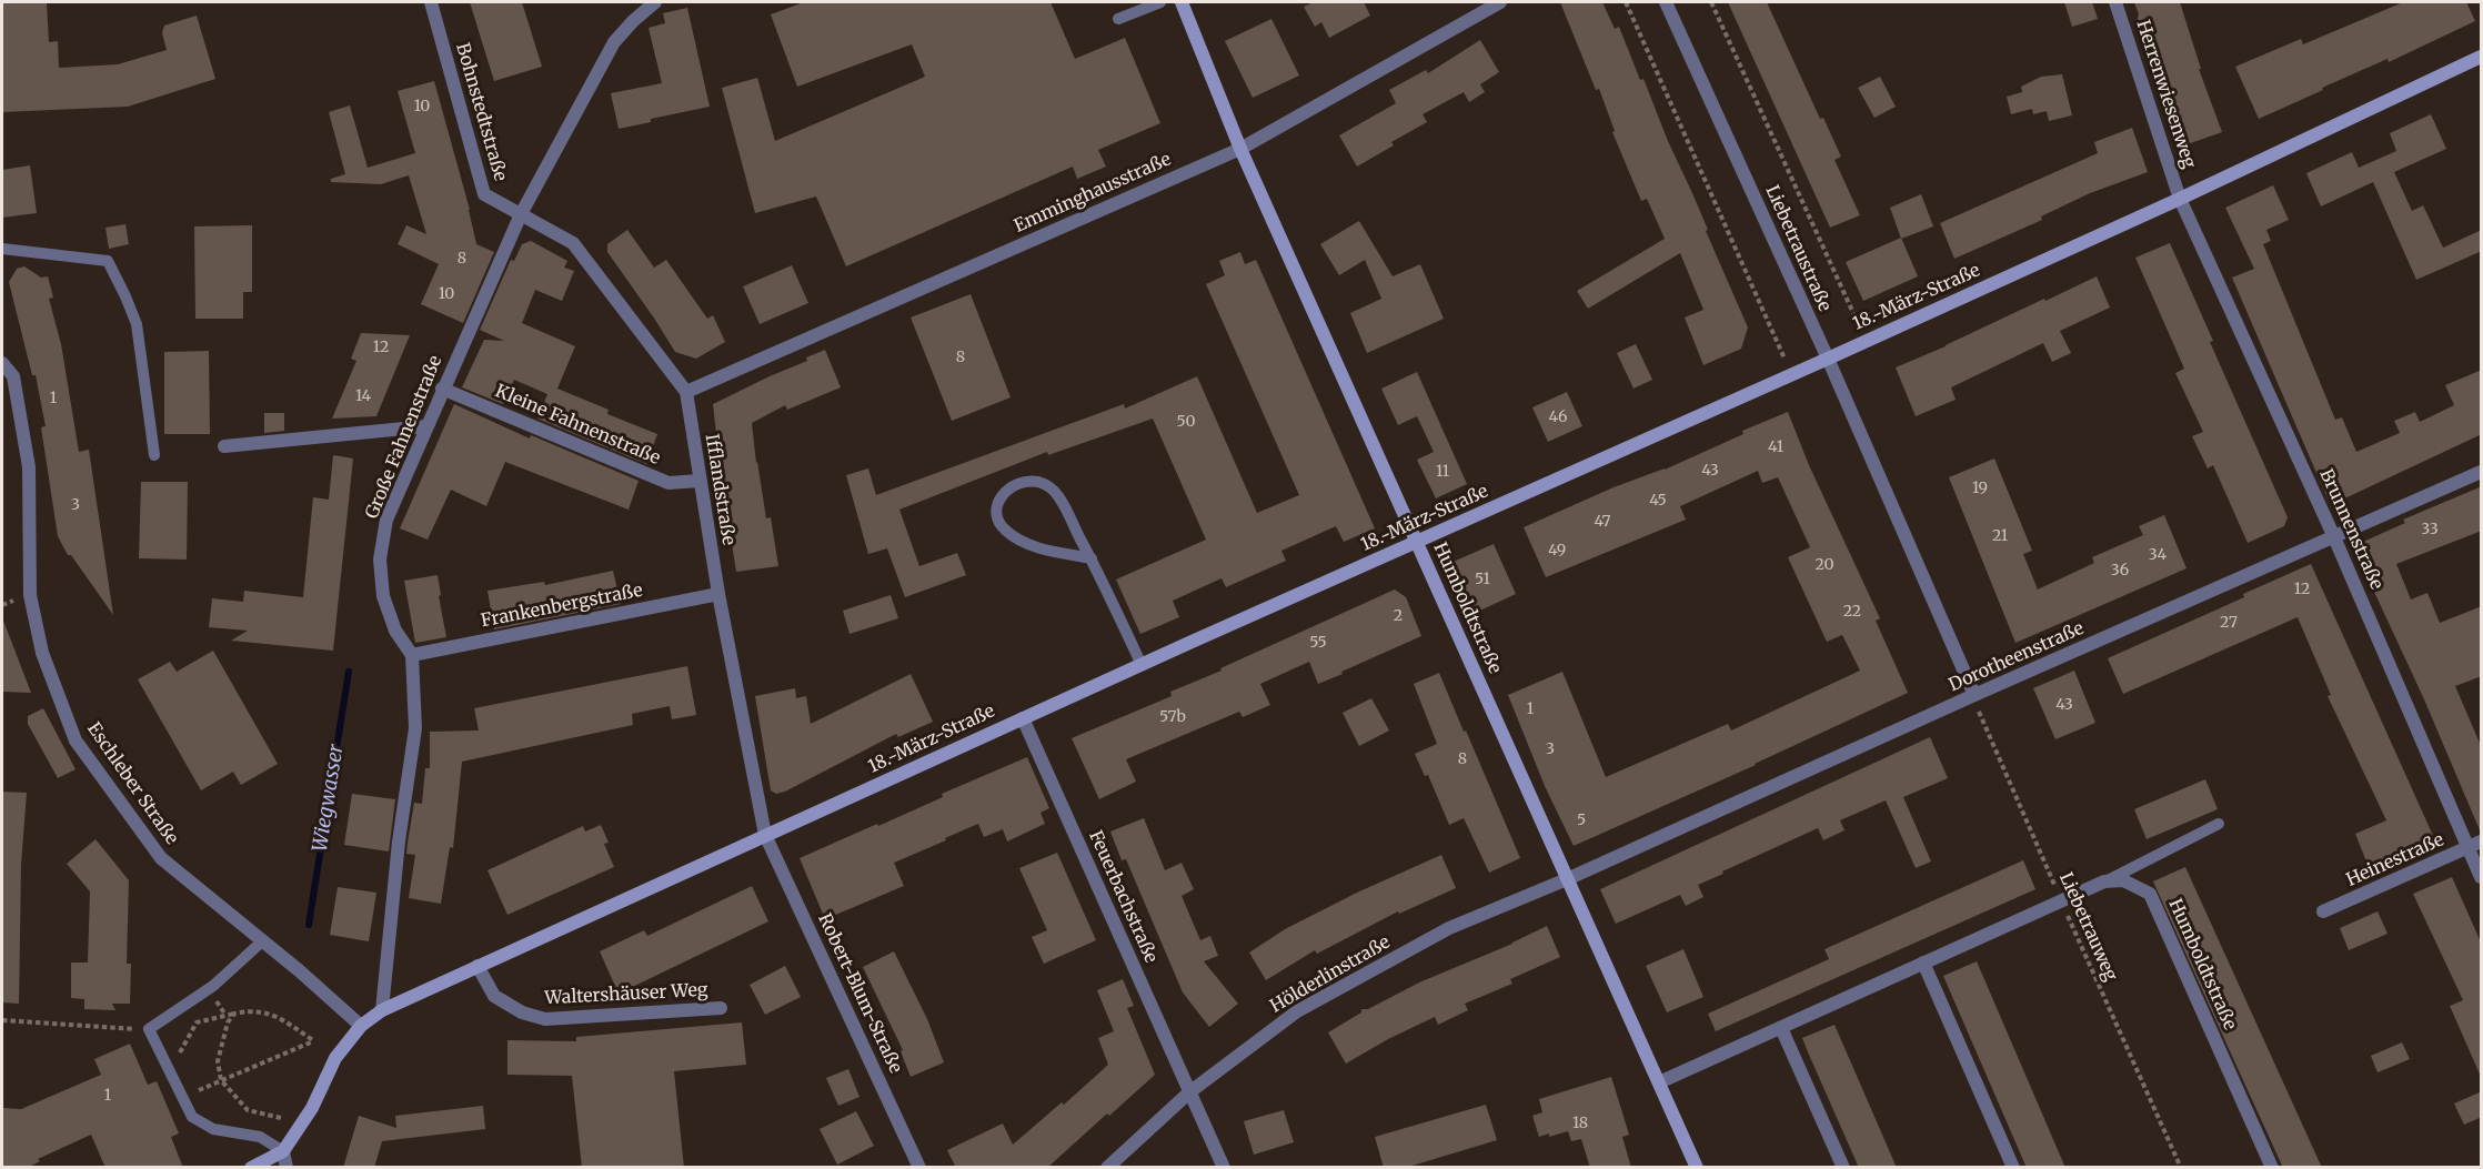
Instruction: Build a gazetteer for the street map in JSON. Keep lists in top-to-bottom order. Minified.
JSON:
{"streets":{"street":["Herrenwiesenweg","Bohnstedtstraße","Emminghausstraße","Liebetraustraße","18.-März-Straße","Kleine Fahnenstraße","Große Fahnenstraße","Ifflandstraße","Brunnenstraße","Frankenbergstraße","Humboldtstraße","Dorotheenstraße","Eschleber Straße","Heinestraße","Feuerbachstraße","Hölderlinstraße","Robert-Blum-Straße","Waltershäuser Weg"],"path":["Liebetrauweg"]},"crossings":[["Herrenwiesenweg","18.-März-Straße"],["Herrenwiesenweg","Brunnenstraße"],["Bohnstedtstraße","Große Fahnenstraße"],["Bohnstedtstraße","Ifflandstraße"],["Emminghausstraße","Ifflandstraße"],["Emminghausstraße","Humboldtstraße"],["Liebetraustraße","18.-März-Straße"],["Liebetraustraße","Dorotheenstraße"],["Liebetraustraße","Liebetrauweg"],["18.-März-Straße","Ifflandstraße"],["18.-März-Straße","Brunnenstraße"],["18.-März-Straße","Humboldtstraße"],["18.-März-Straße","Eschleber Straße"],["18.-März-Straße","Feuerbachstraße"],["18.-März-Straße","Robert-Blum-Straße"],["18.-März-Straße","Waltershäuser Weg"],["Kleine Fahnenstraße","Große Fahnenstraße"],["Kleine Fahnenstraße","Ifflandstraße"],["Große Fahnenstraße","Ifflandstraße"],["Große Fahnenstraße","Frankenbergstraße"],["Ifflandstraße","Frankenbergstraße"],["Ifflandstraße","Robert-Blum-Straße"],["Brunnenstraße","Dorotheenstraße"],["Brunnenstraße","Heinestraße"],["Humboldtstraße","Dorotheenstraße"],["Humboldtstraße","Hölderlinstraße"],["Dorotheenstraße","Liebetrauweg"],["Dorotheenstraße","Hölderlinstraße"],["Feuerbachstraße","Hölderlinstraße"]],"water":["Wiegwasser"],"house_numbers":["10","8","10","12","8","14","1","46","50","41","43","11","19","45","3","47","33","21","49","34","20","36","51","12","22","2","27","55","43","1","57b","3","8","5","1","18"]}
